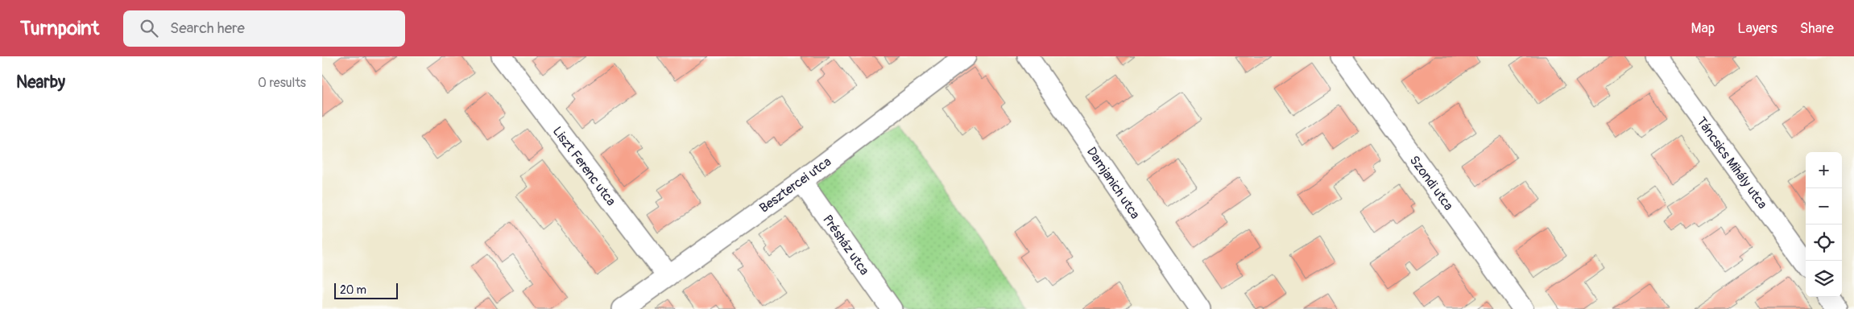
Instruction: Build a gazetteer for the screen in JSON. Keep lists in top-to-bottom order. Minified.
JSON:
{"streets":{"street":["Táncsics Mihály utca","Liszt Ferenc utca","Damjanich utca","Szondi utca","Besztercei utca","Présház utca"]},"crossings":[["Liszt Ferenc utca","Besztercei utca"],["Besztercei utca","Présház utca"]],"scale_bar":"20 m","page":{"header":"Turnpoint","search":"Search here","nav":["Map","Layers","Share"],"heading":["Nearby","0 results"],"map_buttons":["+","−"],"scale":"20 m"}}
